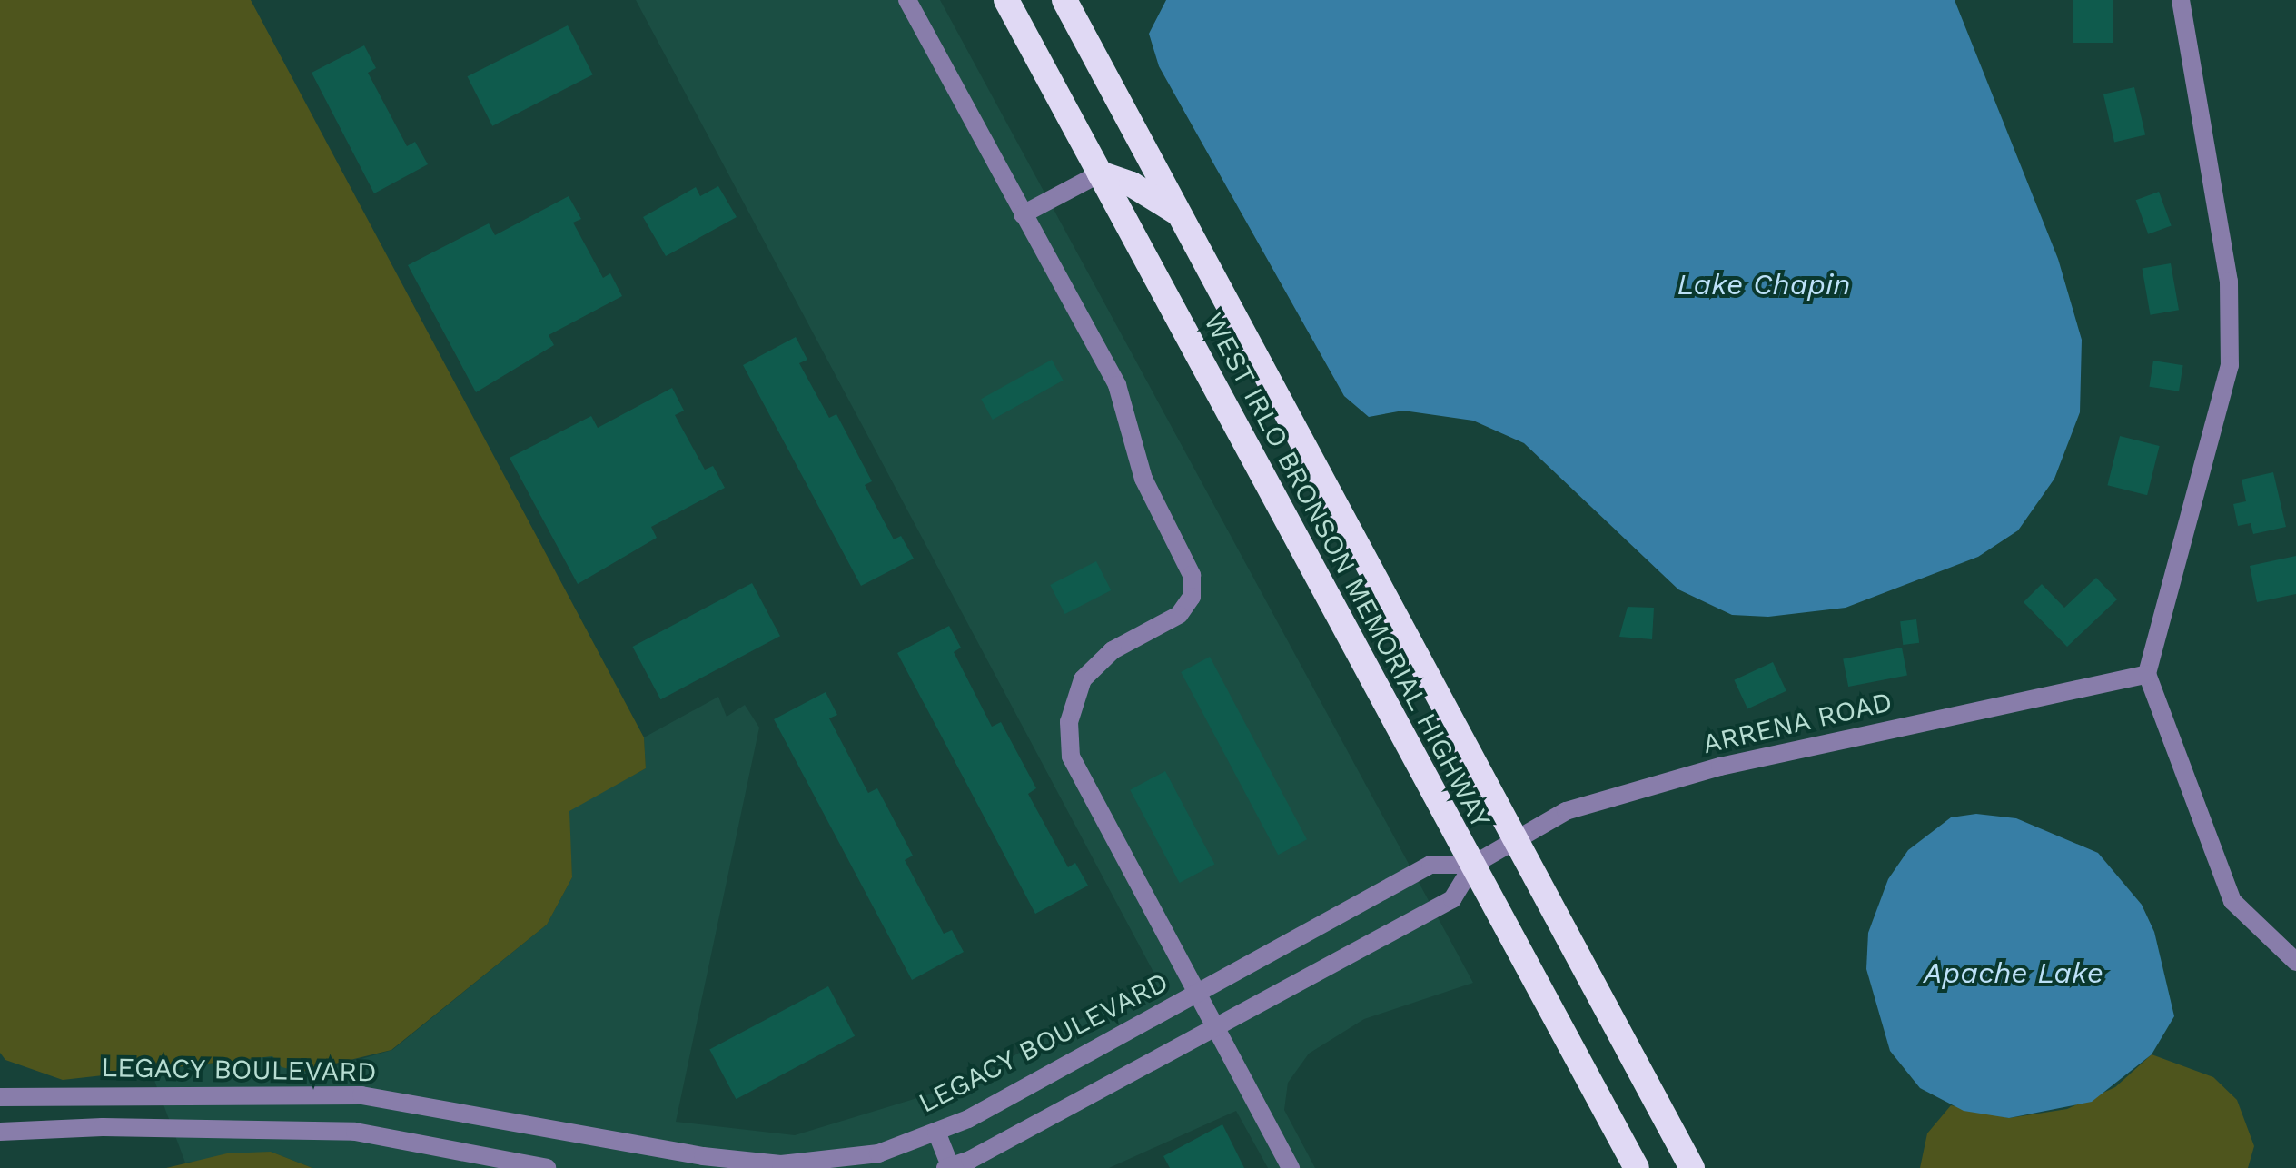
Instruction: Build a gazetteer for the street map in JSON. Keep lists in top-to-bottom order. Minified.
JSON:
{"streets":{"highway":["WEST IRLO BRONSON MEMORIAL HIGHWAY"],"street":["ARRENA ROAD","LEGACY BOULEVARD"]},"crossings":[["WEST IRLO BRONSON MEMORIAL HIGHWAY","ARRENA ROAD"],["WEST IRLO BRONSON MEMORIAL HIGHWAY","LEGACY BOULEVARD"],["ARRENA ROAD","LEGACY BOULEVARD"]],"water":["Lake Chapin","Apache Lake"]}
